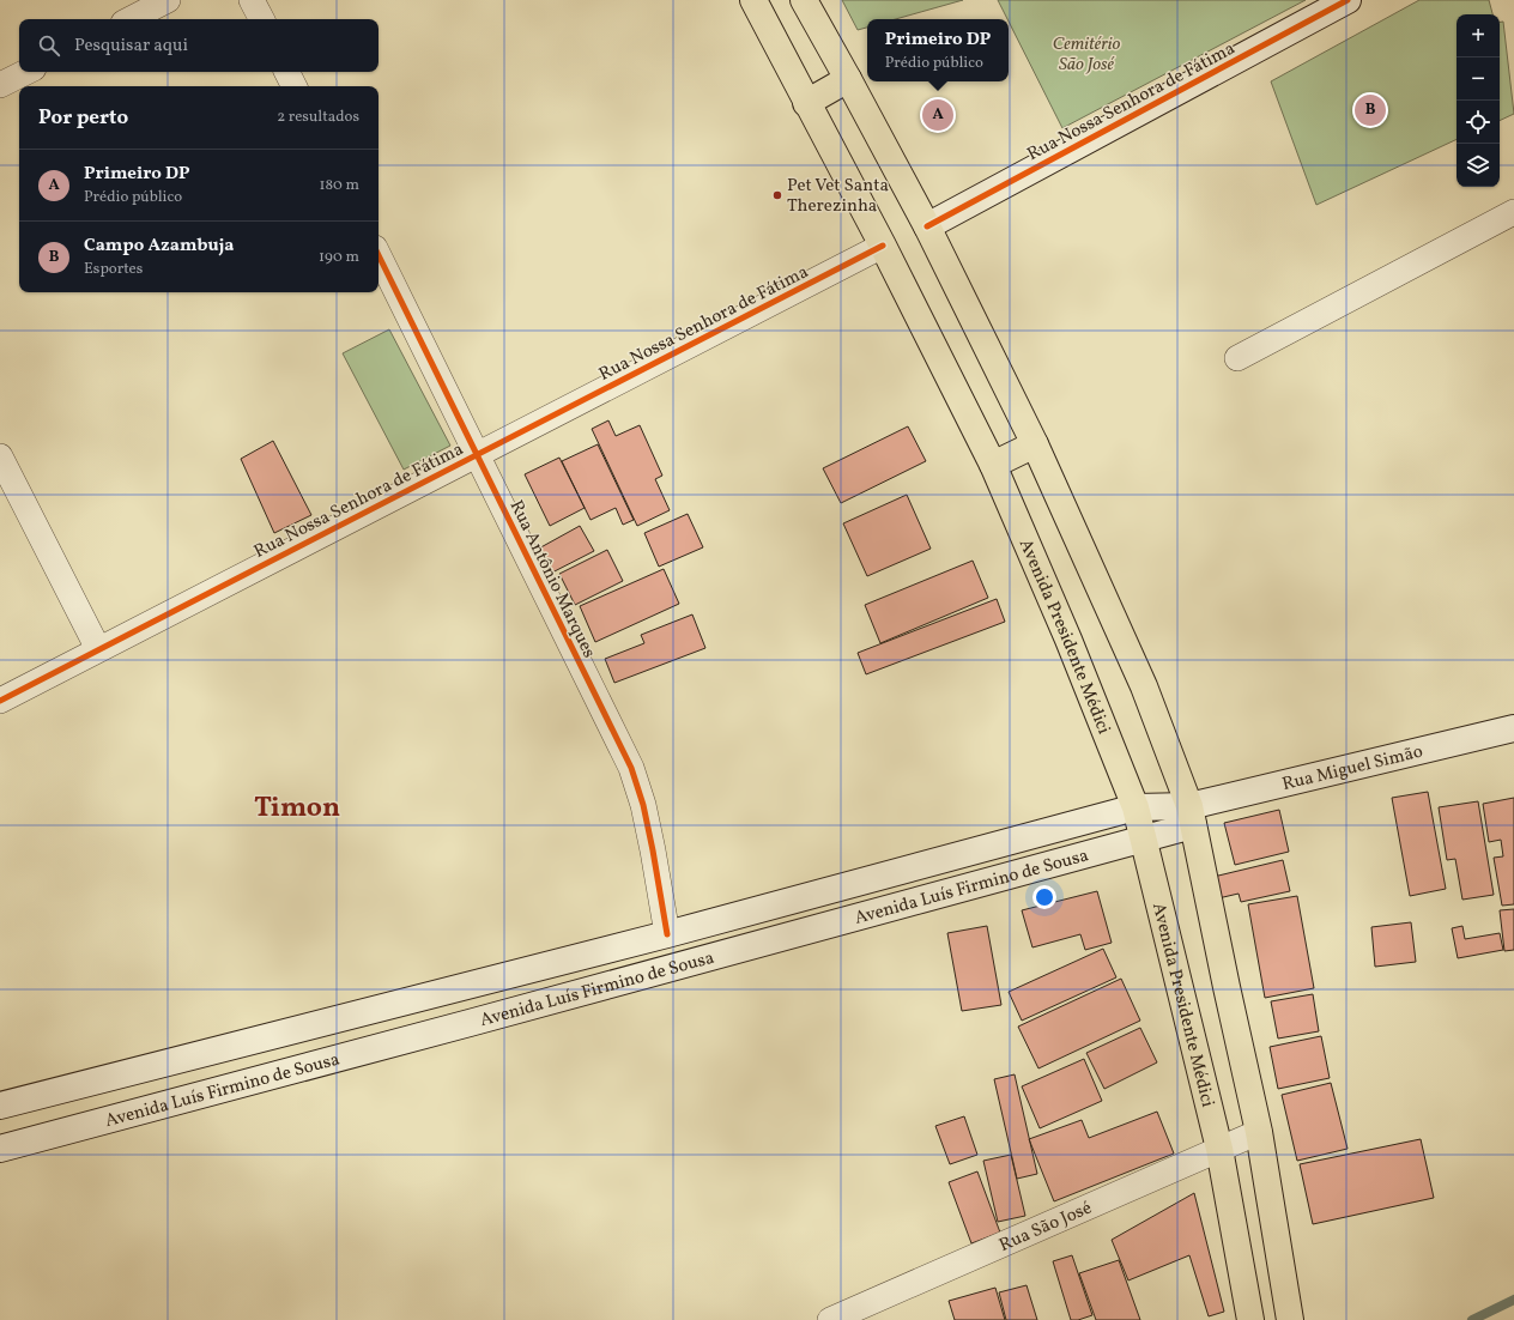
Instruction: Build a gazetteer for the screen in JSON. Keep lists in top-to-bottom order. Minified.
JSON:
{"streets":{"main road":["Rua Nossa Senhora de Fátima","Avenida Presidente Médici","Rua Miguel Simão","Avenida Luís Firmino de Sousa"],"street":["Rua Antônio Marques","Rua São José"]},"crossings":[["Rua Nossa Senhora de Fátima","Rua Antônio Marques"],["Rua Nossa Senhora de Fátima","Avenida Presidente Médici"],["Rua Antônio Marques","Avenida Luís Firmino de Sousa"],["Avenida Presidente Médici","Avenida Luís Firmino de Sousa"],["Avenida Presidente Médici","Rua São José"],["Rua Miguel Simão","Avenida Luís Firmino de Sousa"]],"districts":["Timon"],"parks":["Cemitério São José"],"places":["Pet Vet Santa Therezinha"],"page":{"map_buttons":["+","−"],"popup":["Primeiro DP","Prédio público"],"search":"Pesquisar aqui","heading":["Por perto","2 resultados"],"pins":["B","A"],"list":[{"mark":"A","name":"Primeiro DP","note":"Prédio público","value":"180 m"},{"mark":"B","name":"Campo Azambuja","note":"Esportes","value":"190 m"}]}}
